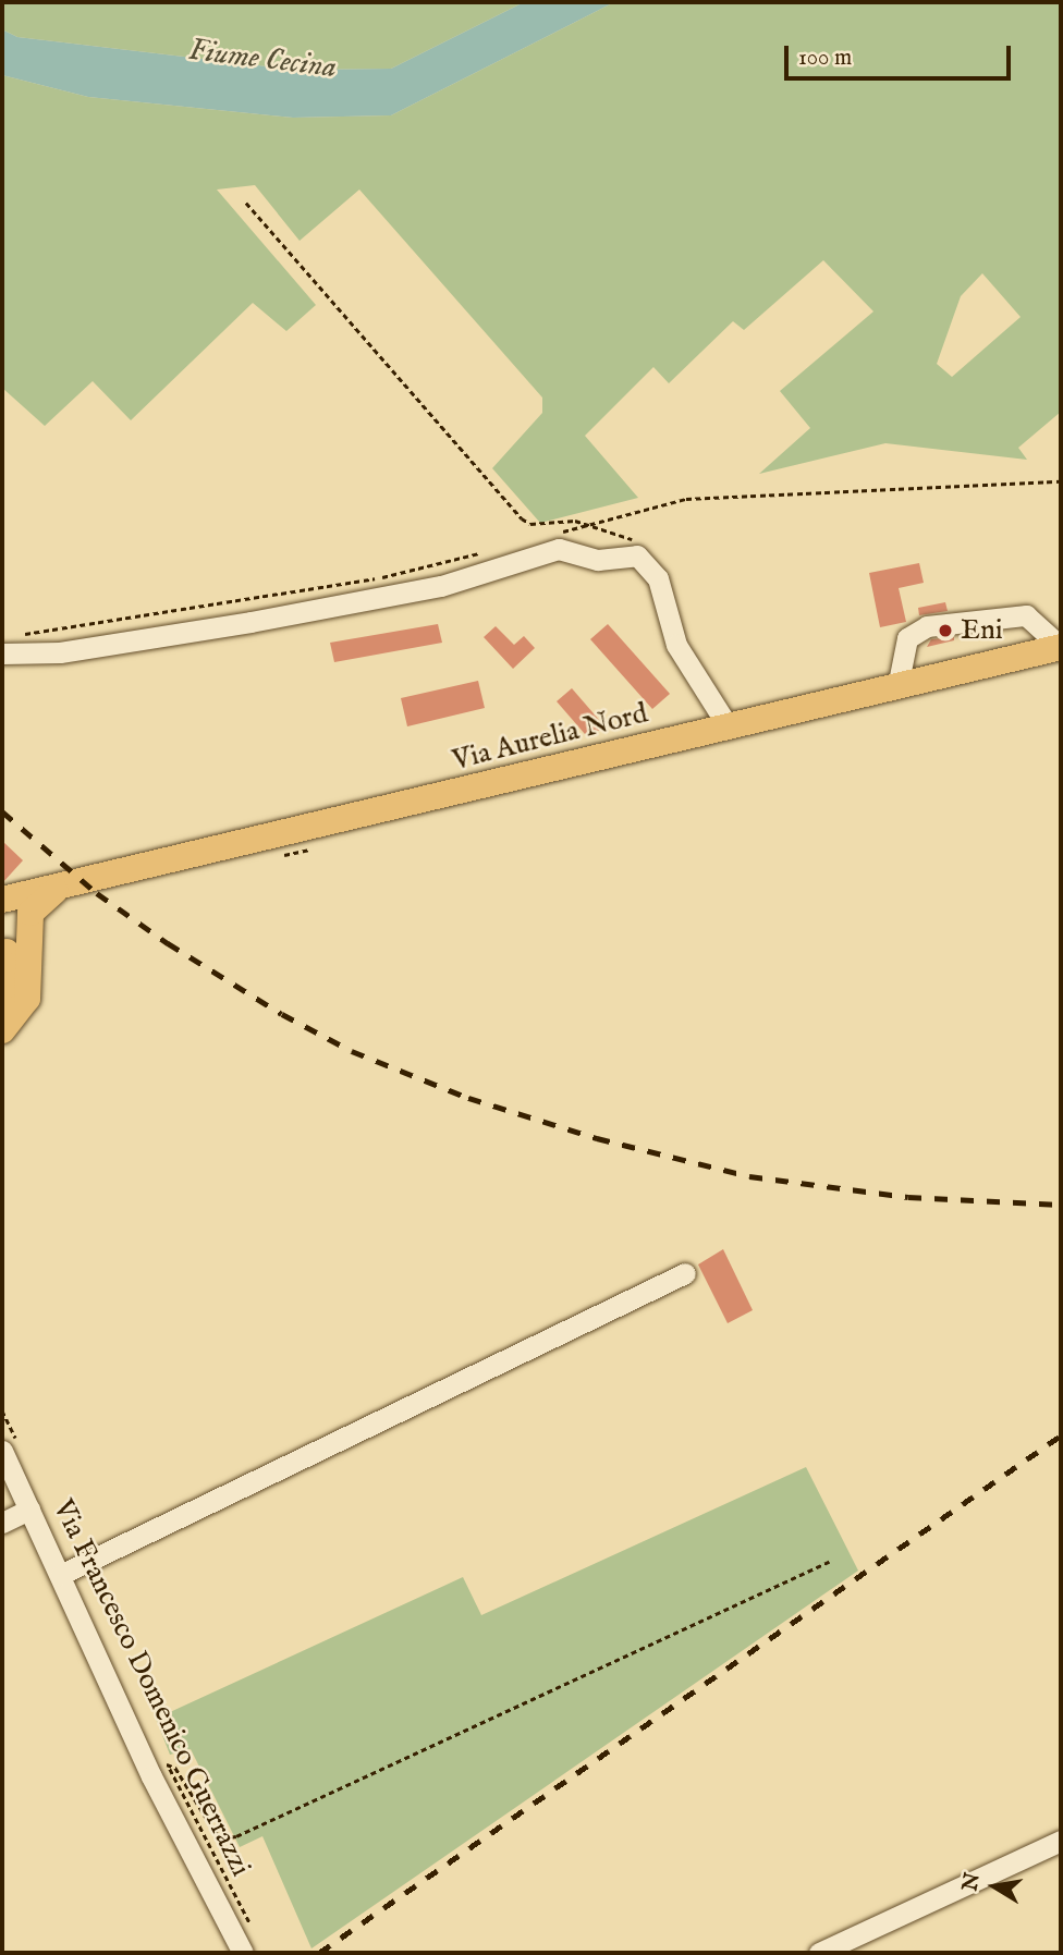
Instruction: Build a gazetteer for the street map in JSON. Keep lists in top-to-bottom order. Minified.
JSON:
{"streets":{"main road":["Via Aurelia Nord"],"street":["Via Francesco Domenico Guerrazzi"]},"water":["Fiume Cecina"],"places":["Eni"],"scale_bar":"100 m","north":"left"}
